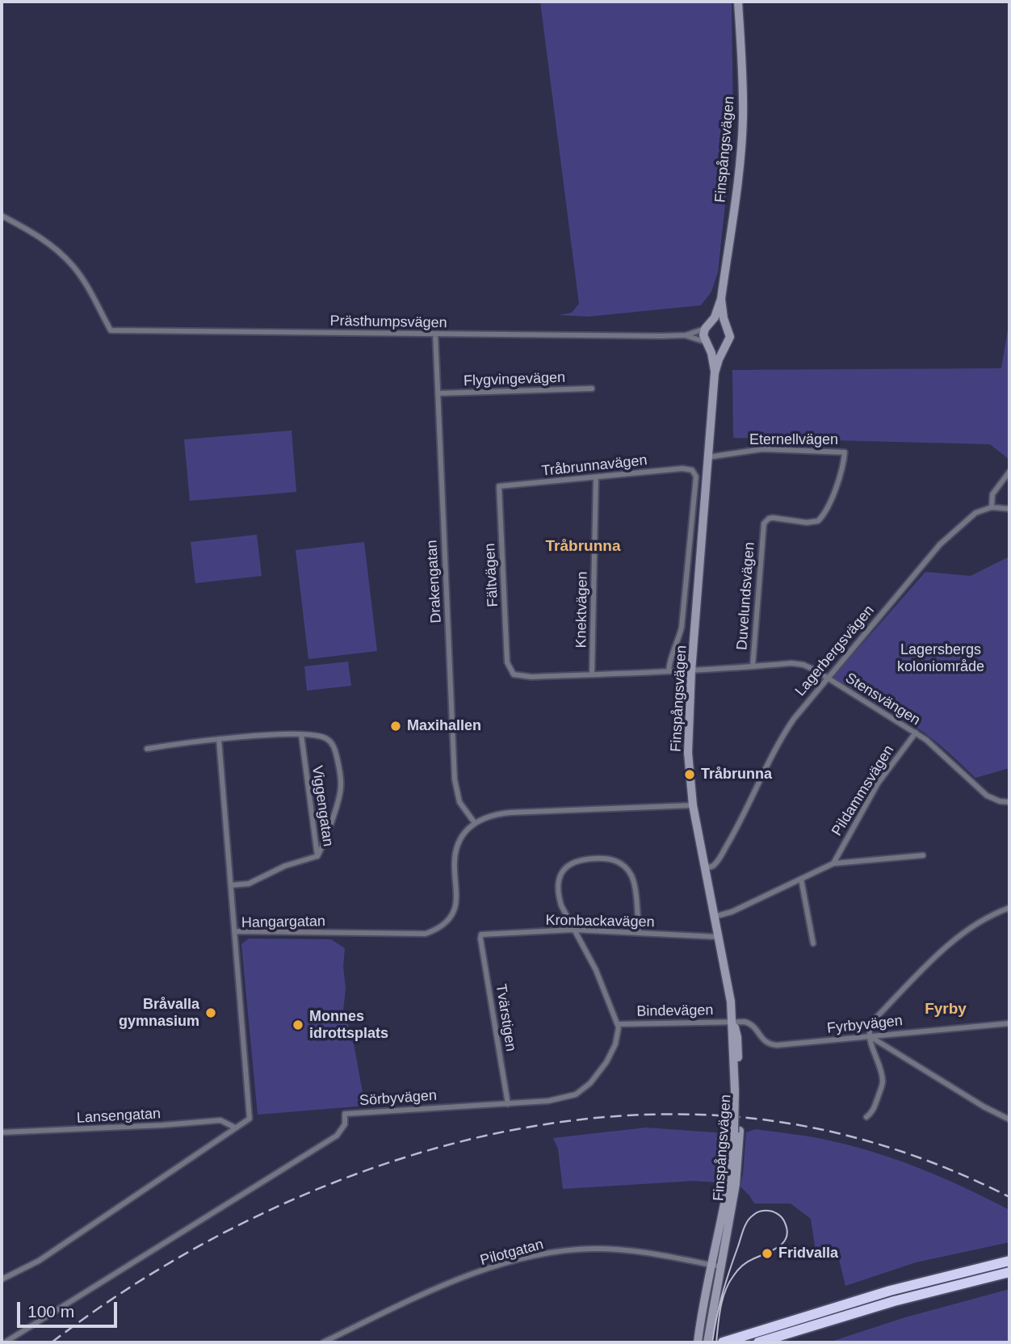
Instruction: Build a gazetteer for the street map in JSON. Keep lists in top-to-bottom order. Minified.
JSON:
{"streets":{"main road":["Finspångsvägen"],"street":["Prästhumpsvägen","Flygvingevägen","Eternellvägen","Tråbrunnavägen","Fältvägen","Drakengatan","Duvelundsvägen","Knektvägen","Lagerbergsvägen","Stensvängen","Pildammsvägen","Viggengatan","Kronbackavägen","Hangargatan","Bindevägen","Tvärstigen","Fyrbyvägen","Sörbyvägen","Lansengatan","Pilotgatan"]},"crossings":[["Finspångsvägen","Prästhumpsvägen"],["Finspångsvägen","Eternellvägen"],["Finspångsvägen","Lagerbergsvägen"],["Finspångsvägen","Stensvängen"],["Finspångsvägen","Kronbackavägen"],["Finspångsvägen","Bindevägen"],["Finspångsvägen","Fyrbyvägen"],["Finspångsvägen","Pilotgatan"],["Prästhumpsvägen","Drakengatan"],["Flygvingevägen","Drakengatan"],["Eternellvägen","Duvelundsvägen"],["Tråbrunnavägen","Fältvägen"],["Tråbrunnavägen","Knektvägen"],["Tråbrunnavägen","Stensvängen"],["Fältvägen","Stensvängen"],["Drakengatan","Hangargatan"],["Duvelundsvägen","Stensvängen"],["Knektvägen","Stensvängen"],["Lagerbergsvägen","Stensvängen"],["Stensvängen","Pildammsvägen"],["Kronbackavägen","Tvärstigen"],["Hangargatan","Lansengatan"],["Bindevägen","Fyrbyvägen"],["Bindevägen","Sörbyvägen"],["Tvärstigen","Sörbyvägen"]],"districts":["Tråbrunna","Fyrby"],"parks":["Lagersbergs koloniområde"],"places":["Maxihallen","Tråbrunna","Bråvalla gymnasium","Monnes idrottsplats","Fridvalla"],"scale_bar":"100 m"}
